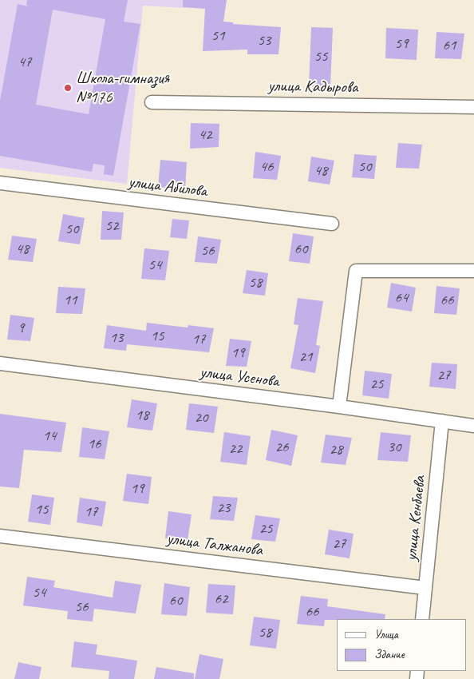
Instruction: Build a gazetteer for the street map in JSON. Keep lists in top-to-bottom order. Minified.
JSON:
{"streets":{"street":["улица Кадырова","улица Абилова","улица Усенова","улица Кенбаева","улица Талжанова"]},"crossings":[["улица Усенова","улица Кенбаева"],["улица Кенбаева","улица Талжанова"]],"places":["Школа-гимназия №176"],"house_numbers":["51","53","59","61","55","47","42","46","50","48","52","50","48","60","56","54","58","64","11","66","9","15","13","17","19","21","27","25","18","20","14","16","26","30","22","28","19","23","15","17","25","27","54","62","60","56","66","58"],"legend":["Улица","Здание"]}
